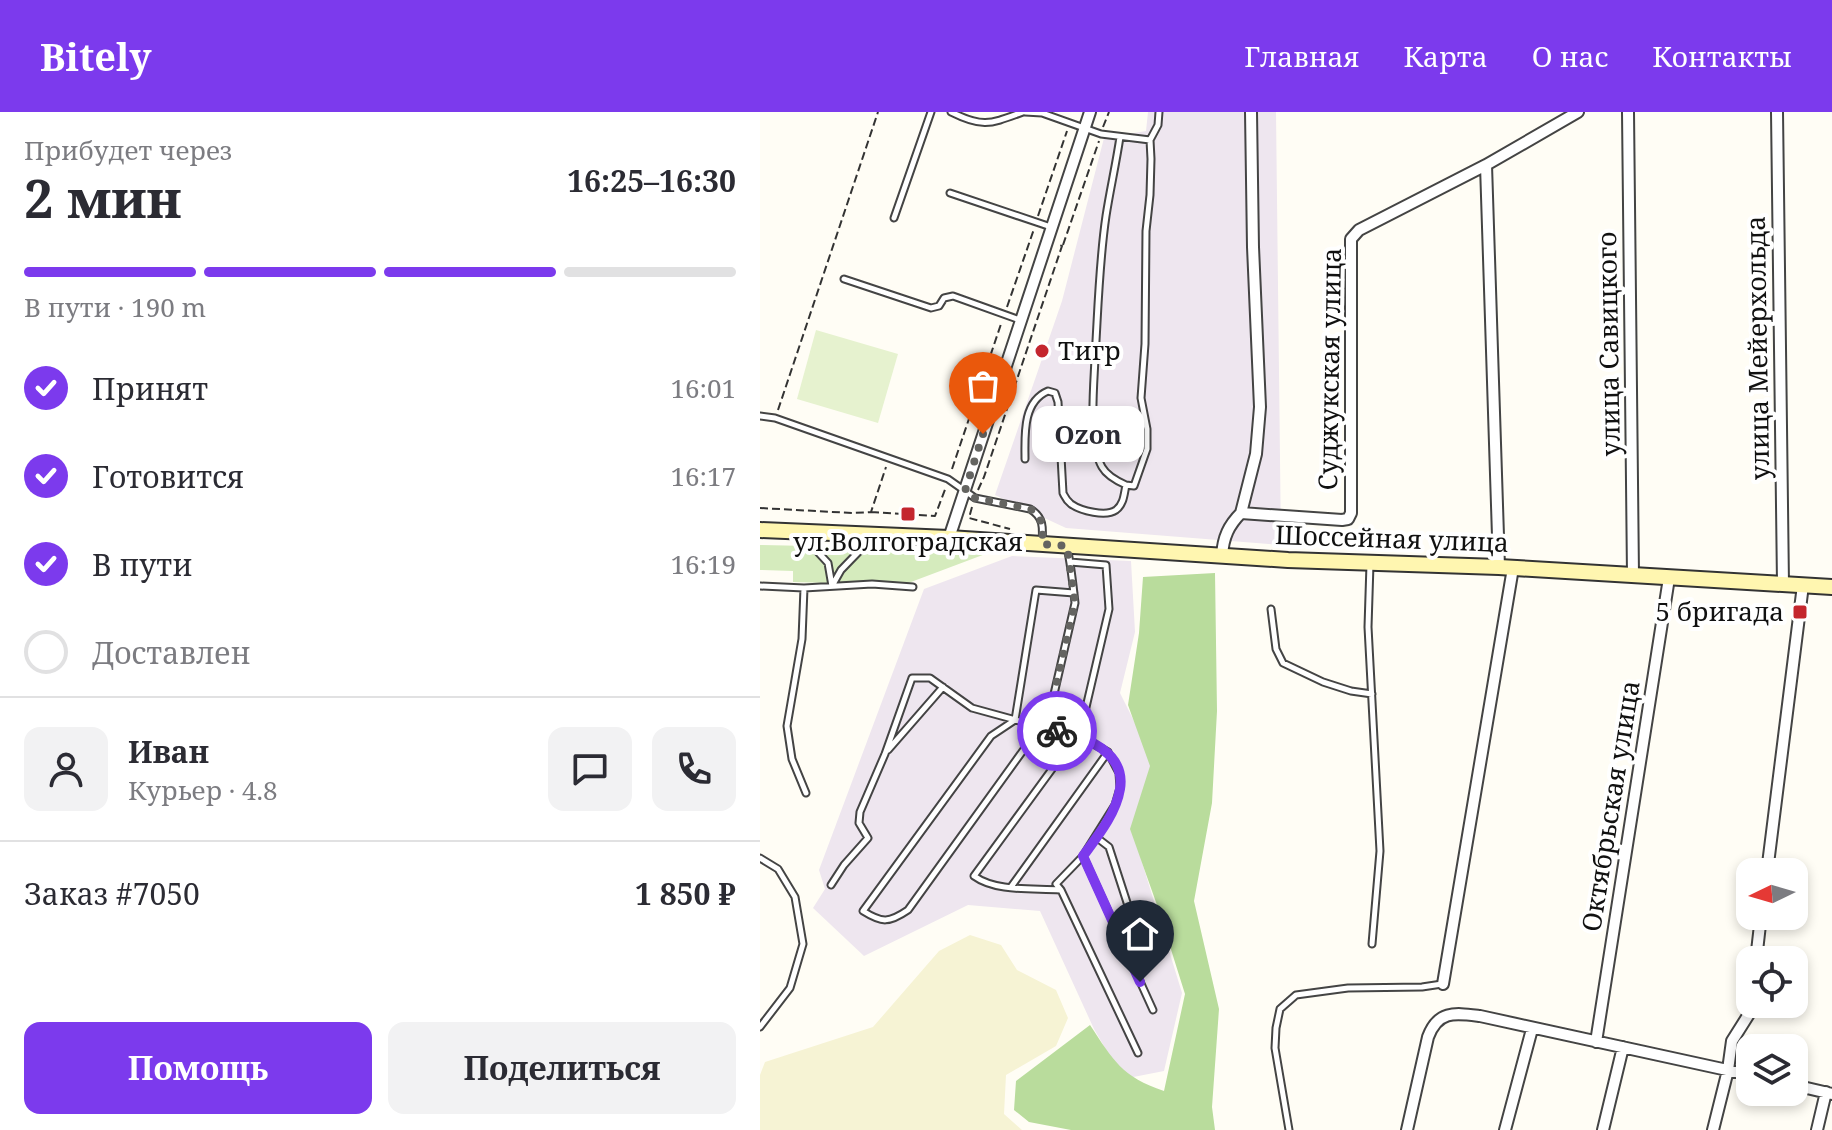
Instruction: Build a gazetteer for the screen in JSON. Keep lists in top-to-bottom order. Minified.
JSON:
{"streets":{"street":["улица Савицкого","улица Мейерхольда","Суджукская улица","Шоссейная улица","Октябрьская улица"]},"crossings":[["улица Савицкого","Шоссейная улица"],["улица Мейерхольда","Шоссейная улица"],["Шоссейная улица","Октябрьская улица"]],"places":{"other":["Тигр","Ozon"],"transit":["ул.Волгоградская","5 бригада"]},"north":"left","page":{"header":"Bitely","nav":["Главная","Карта","О нас","Контакты"],"heading":["2 мин","Прибудет через","16:25–16:30"],"panel":["Иван","Курьер · 4.8","Заказ #7050","1 850 ₽"],"bar":"В пути · 190 m","list":[["Принят","16:01"],["Готовится","16:17"],["В пути","16:19"],"Доставлен"],"bubble":"Ozon","buttons":["Помощь","Поделиться"]}}
